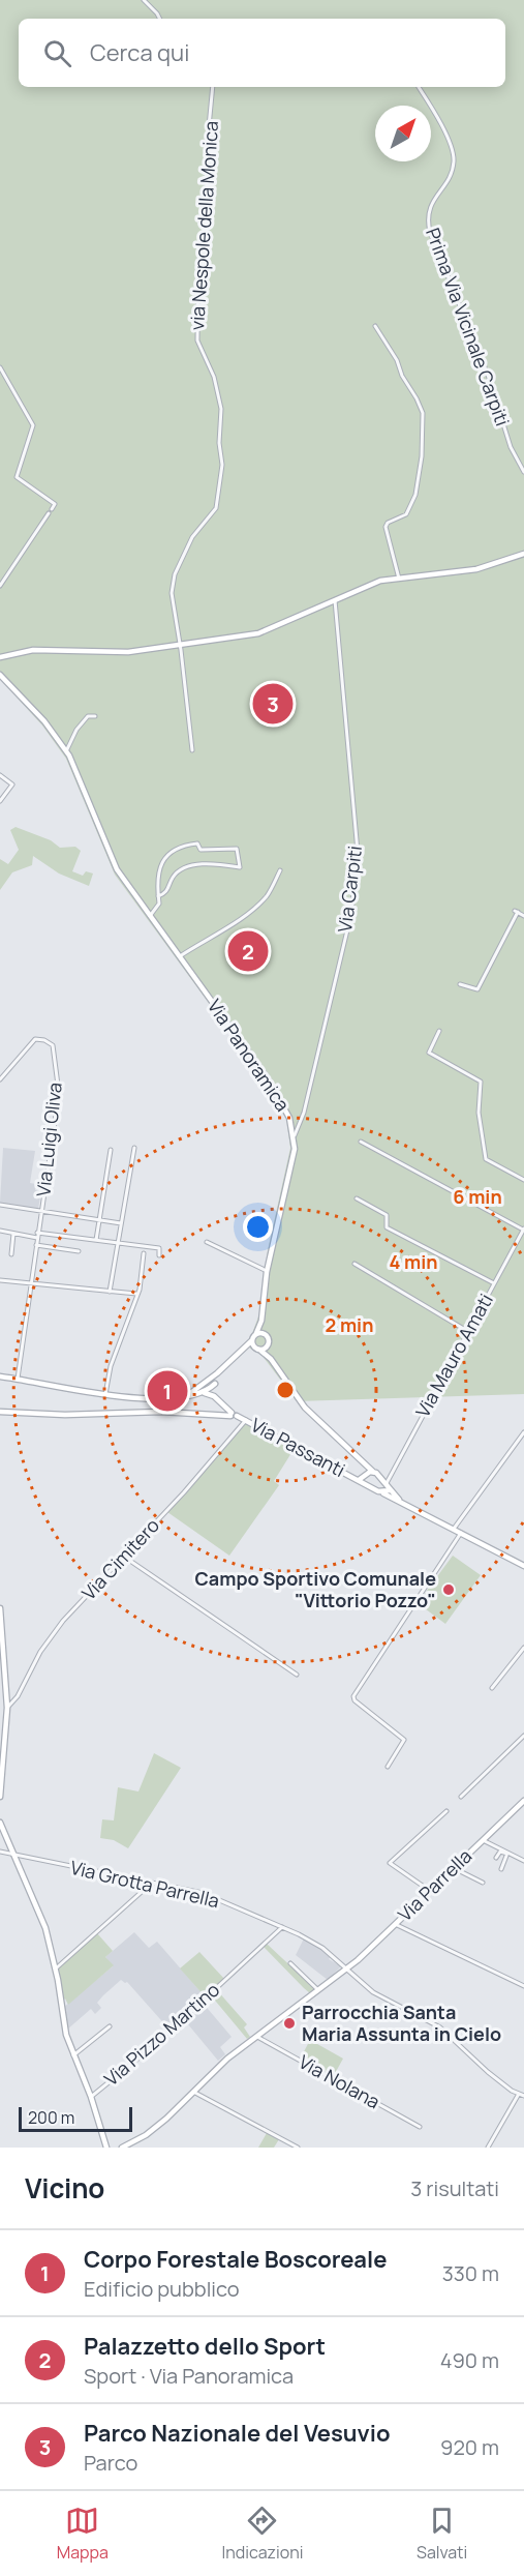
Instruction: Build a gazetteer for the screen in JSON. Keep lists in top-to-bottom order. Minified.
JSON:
{"streets":{"street":["via Nespole della Monica","Prima Via Vicinale Carpiti","Via Carpiti","Via Panoramica","Via Luigi Oliva","Via Mauro Amati","Via Passanti","Via Cimitero","Via Grotta Parrella","Via Parrella","Via Pizzo Martino","Via Nolana"]},"crossings":[["Via Carpiti","Via Panoramica"],["Via Panoramica","Via Passanti"],["Via Mauro Amati","Via Passanti"],["Via Passanti","Via Cimitero"],["Via Grotta Parrella","Via Parrella"],["Via Grotta Parrella","Via Pizzo Martino"]],"places":["Campo Sportivo Comunale \"Vittorio Pozzo\"","Parrocchia Santa Maria Assunta in Cielo"],"scale_bar":"200 m","north":"top right","page":{"search":"Cerca qui","pins":["3","2","1"],"scale":"200 m","heading":["Vicino","3 risultati"],"list":[{"mark":"1","name":"Corpo Forestale Boscoreale","note":"Edificio pubblico","value":"330 m"},{"mark":"2","name":"Palazzetto dello Sport","note":"Sport · Via Panoramica","value":"490 m"},{"mark":"3","name":"Parco Nazionale del Vesuvio","note":"Parco","value":"920 m"}],"nav":["Mappa","Indicazioni","Salvati"]},"rings":["6 min","4 min","2 min"]}
